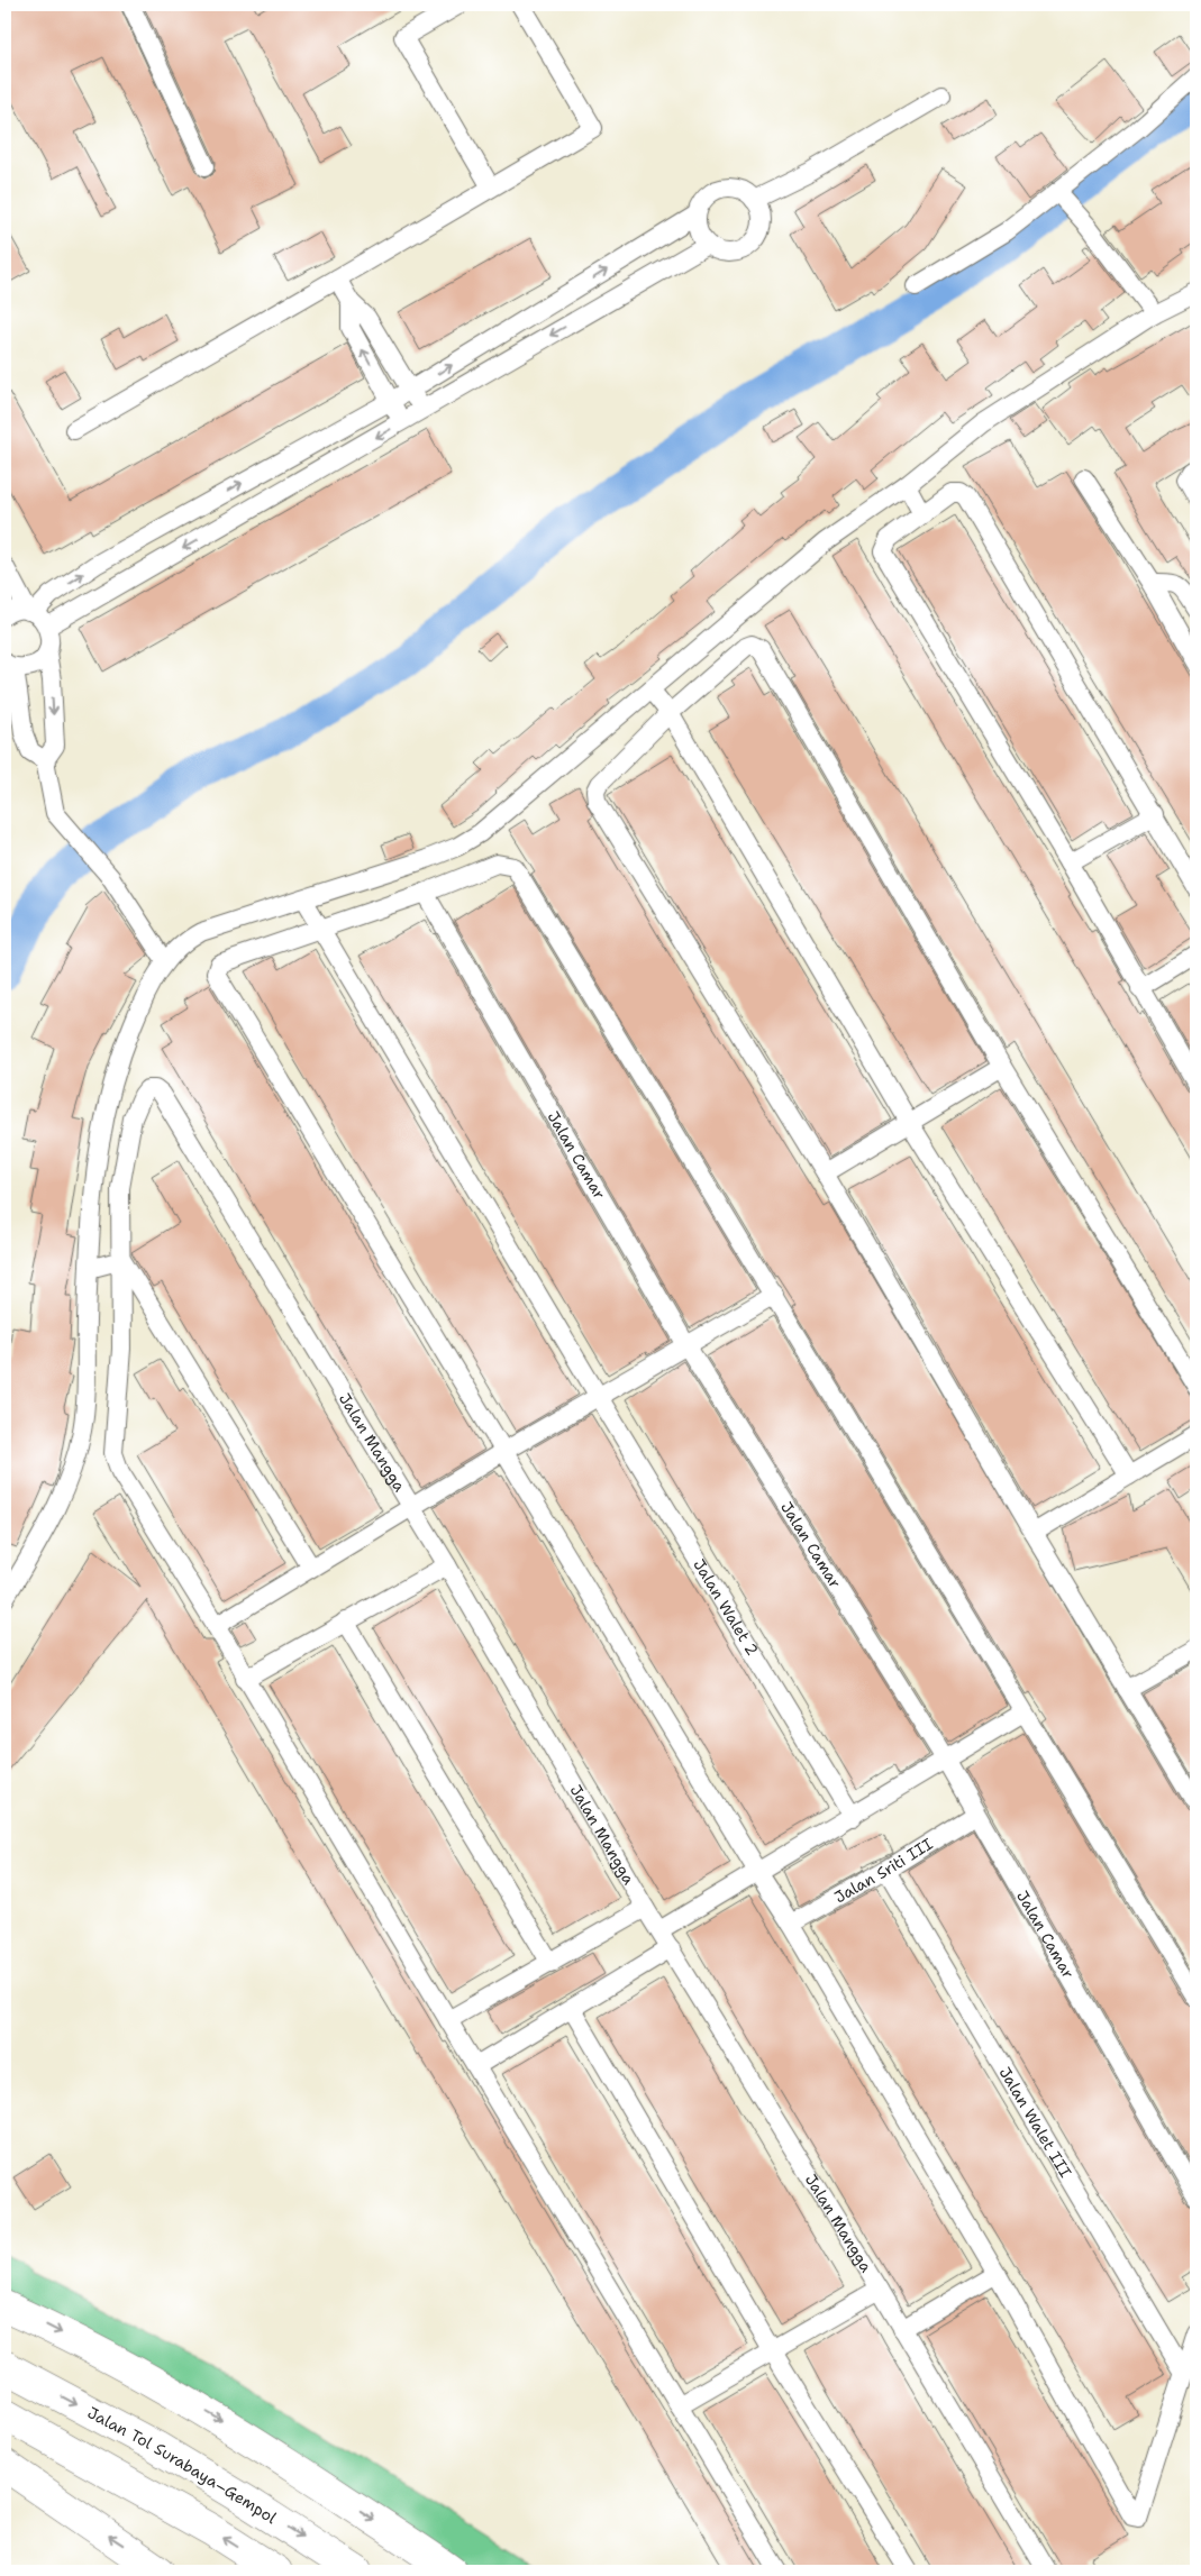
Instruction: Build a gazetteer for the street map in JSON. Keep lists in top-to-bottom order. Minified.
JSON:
{"streets":{"highway":["Jalan Tol Surabaya–Gempol"],"street":["Jalan Camar","Jalan Mangga","Jalan Walet 2","Jalan Sriti III","Jalan Walet III"]},"crossings":[["Jalan Camar","Jalan Sriti III"],["Jalan Sriti III","Jalan Walet III"]]}
